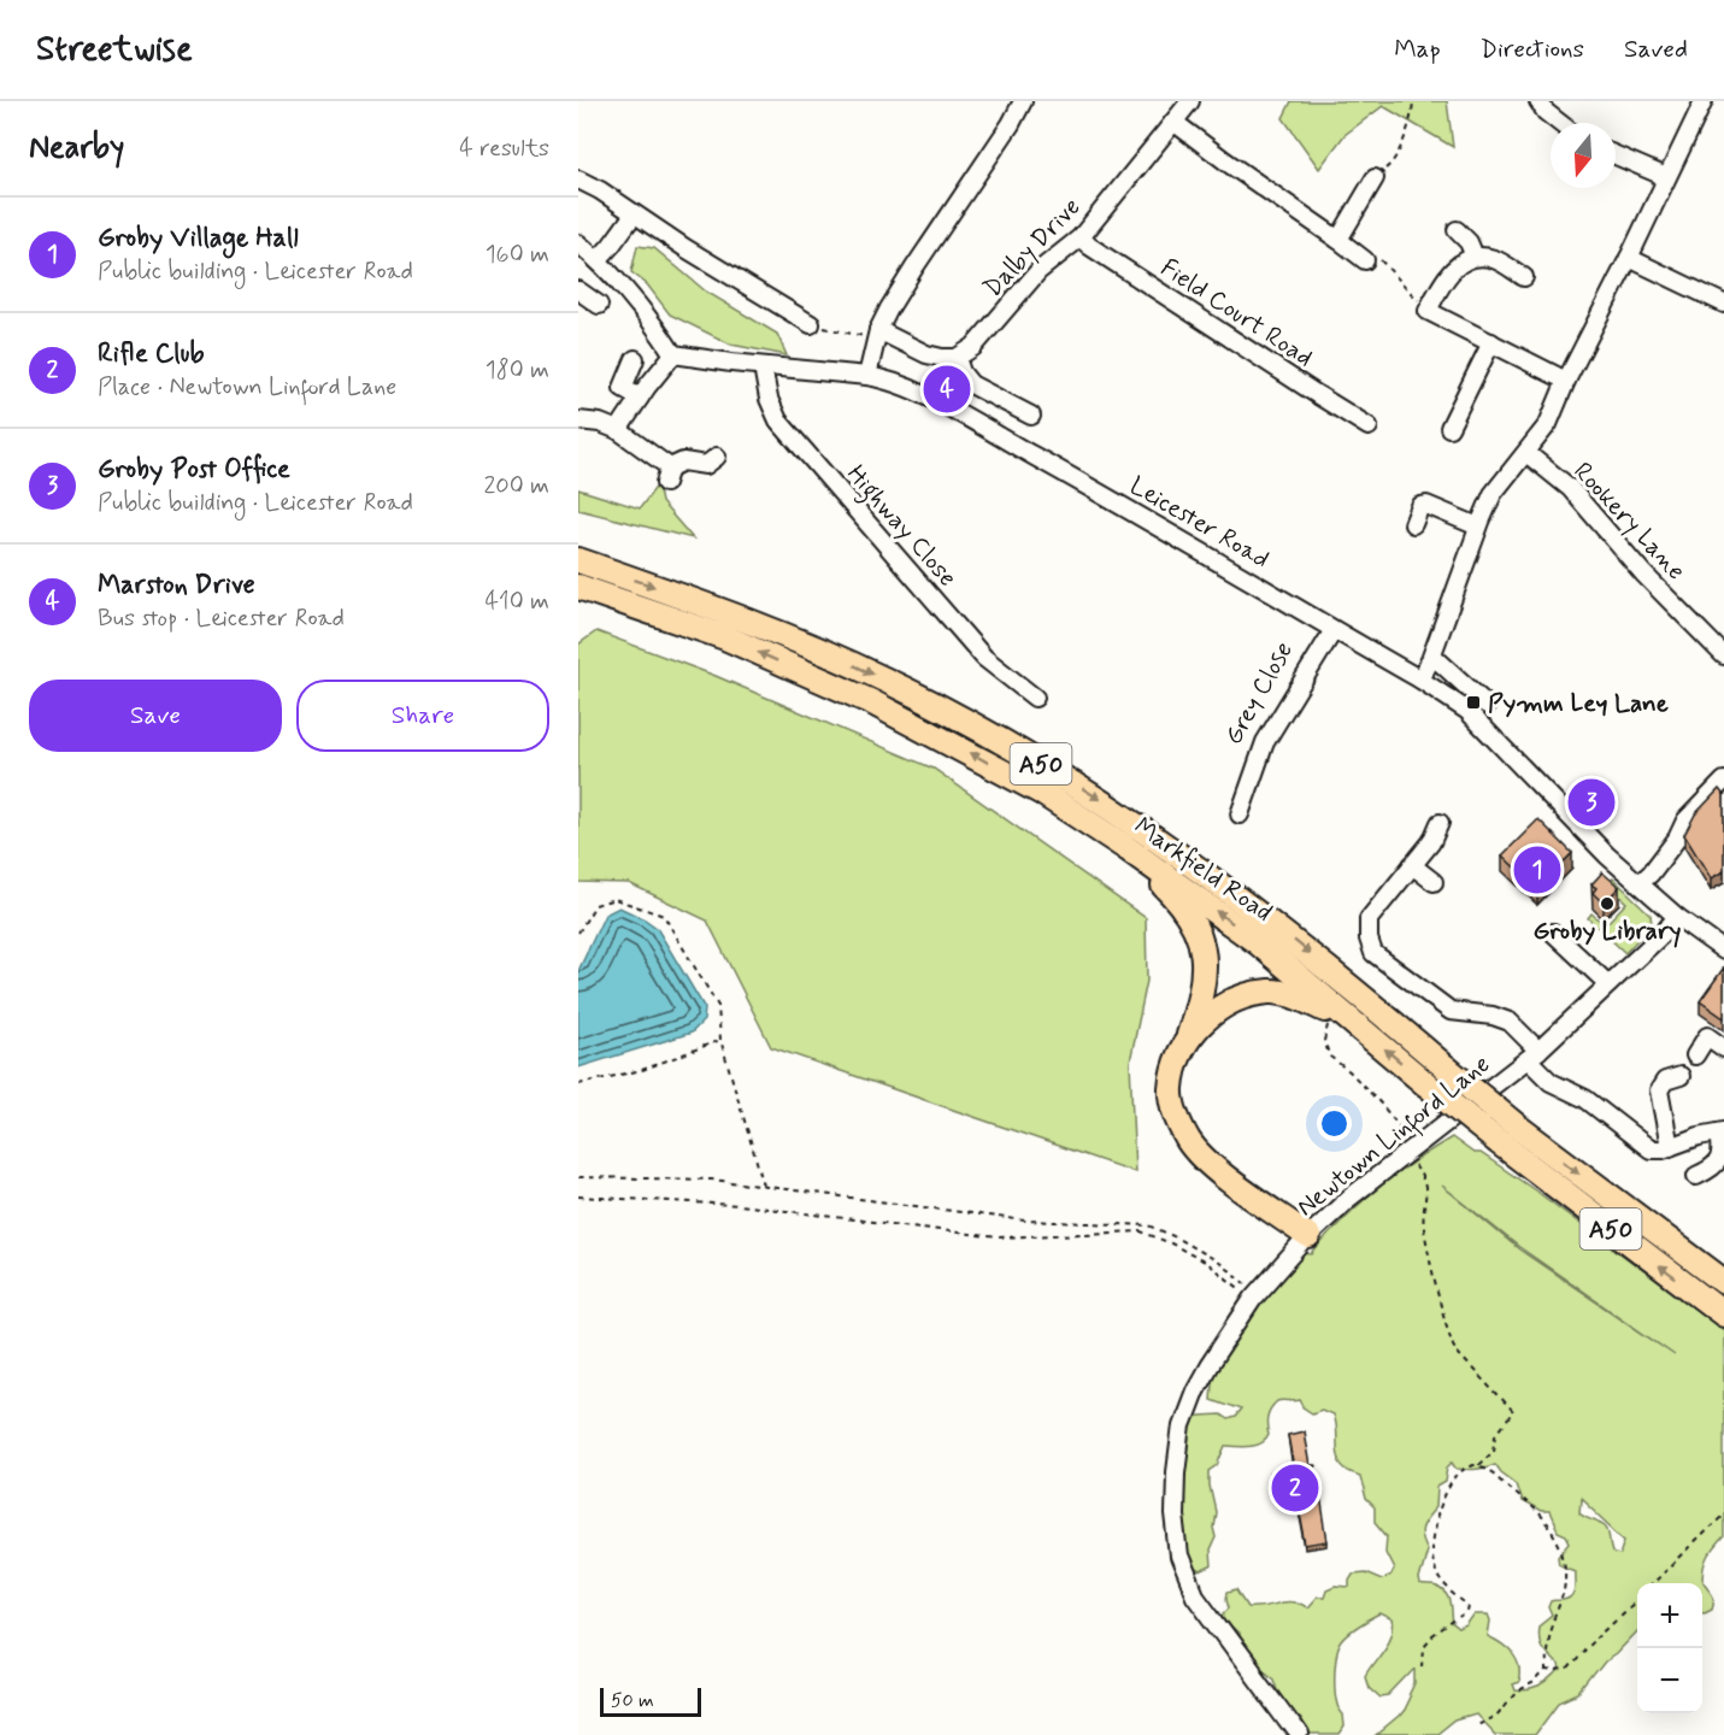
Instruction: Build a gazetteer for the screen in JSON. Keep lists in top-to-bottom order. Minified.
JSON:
{"streets":{"highway":["A50","Markfield Road"],"street":["Dalby Drive","Field Court Road","Rookery Lane","Leicester Road","Highway Close","Grey Close","Newtown Linford Lane"]},"crossings":[["Dalby Drive","Field Court Road"],["Leicester Road","Highway Close"],["Leicester Road","Grey Close"],["Leicester Road","Newtown Linford Lane"]],"places":{"transit":["Pymm Ley Lane"],"other":["Groby Library"]},"scale_bar":"50 m","north":"bottom","page":{"header":"Streetwise","nav":["Map","Directions","Saved"],"heading":["Nearby","4 results"],"list":[{"mark":"1","name":"Groby Village Hall","note":"Public building · Leicester Road","value":"160 m"},{"mark":"2","name":"Rifle Club","note":"Place · Newtown Linford Lane","value":"180 m"},{"mark":"3","name":"Groby Post Office","note":"Public building · Leicester Road","value":"200 m"},{"mark":"4","name":"Marston Drive","note":"Bus stop · Leicester Road","value":"410 m"}],"pins":["4","3","1","2"],"buttons":["Save","Share"],"map_buttons":["+","−"],"scale":"50 m"}}
